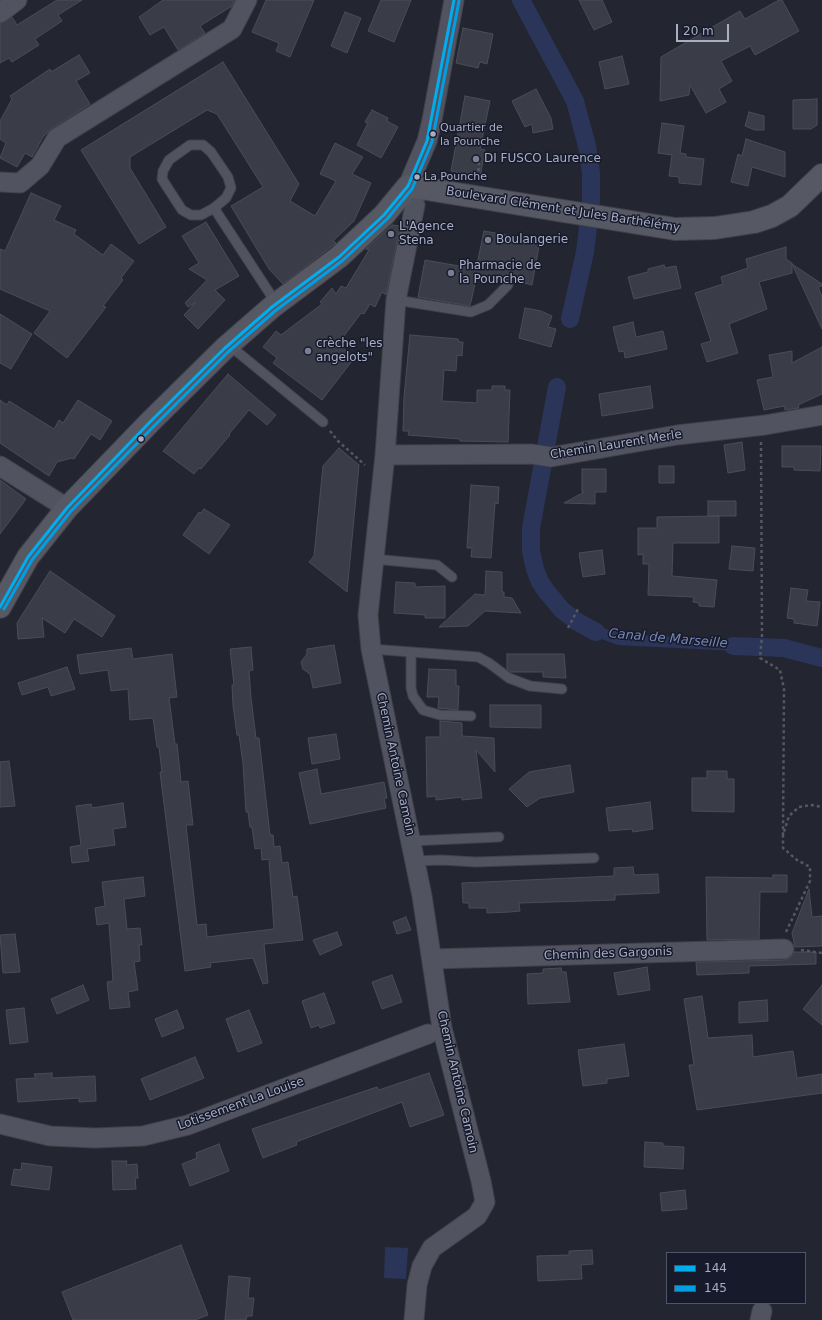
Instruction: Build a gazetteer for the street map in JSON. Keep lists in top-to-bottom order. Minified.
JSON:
{"streets":{"street":["Boulevard Clément et Jules Barthélémy","Chemin Laurent Merle","Chemin Antoine Camoin","Chemin des Gargonis","Lotissement La Louise"]},"crossings":[["Boulevard Clément et Jules Barthélémy","Chemin Antoine Camoin"],["Chemin Laurent Merle","Chemin Antoine Camoin"],["Chemin Antoine Camoin","Chemin des Gargonis"]],"water":["Canal de Marseille"],"places":["Quartier de la Pounche","DI FUSCO Laurence","La Pounche","L'Agence Stena","Boulangerie","Pharmacie de la Pounche","crèche \"les angelots\""],"lines":["transit line 144","transit line 145"],"legend":["144","145"],"scale_bar":"20 m"}
